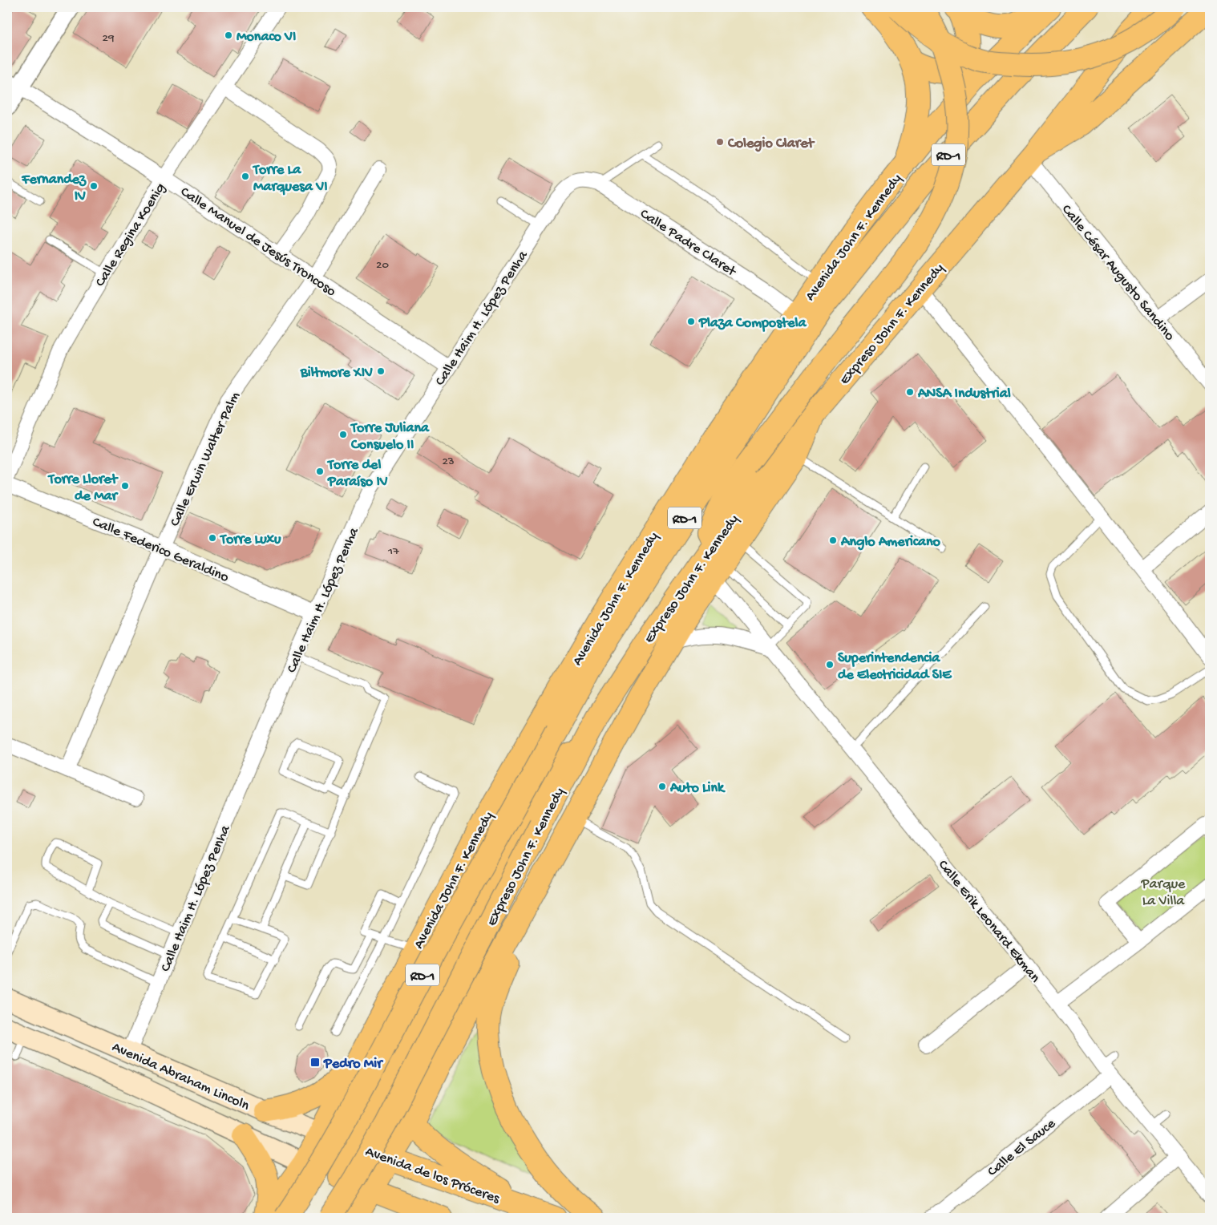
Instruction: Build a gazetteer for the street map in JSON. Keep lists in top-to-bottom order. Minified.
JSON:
{"streets":{"main road":["RD-1","Avenida John F. Kennedy","Expreso John F. Kennedy","Avenida Abraham Lincoln","Avenida de los Próceres"],"street":["Calle Regina Koenig","Calle Manuel de Jesús Troncoso","Calle Padre Claret","Calle César Augusto Sandino","Calle Haim H. López Penha","Calle Erwin Walter Palm","Calle Federico Geraldino","Calle Erik Leonard Ekman","Calle El Sauce"]},"crossings":[["RD-1","Calle César Augusto Sandino"],["RD-1","Expreso John F. Kennedy"],["RD-1","Calle Erik Leonard Ekman"],["RD-1","Avenida de los Próceres"],["Calle Regina Koenig","Calle Manuel de Jesús Troncoso"],["Avenida John F. Kennedy","Calle Padre Claret"],["Avenida John F. Kennedy","Avenida Abraham Lincoln"],["Calle Manuel de Jesús Troncoso","Calle Haim H. López Penha"],["Calle Manuel de Jesús Troncoso","Calle Erwin Walter Palm"],["Calle Padre Claret","Calle Haim H. López Penha"],["Calle César Augusto Sandino","Expreso John F. Kennedy"],["Calle Haim H. López Penha","Calle Federico Geraldino"],["Calle Haim H. López Penha","Avenida Abraham Lincoln"],["Calle Erwin Walter Palm","Calle Federico Geraldino"],["Calle Erik Leonard Ekman","Calle El Sauce"],["Avenida Abraham Lincoln","Avenida de los Próceres"]],"parks":["Parque La Villa"],"places":{"other":["Monaco VI","Colegio Claret","Torre La Marquesa VI","Fernandez IV","Plaza Compostela","Biltmore XIV","ANSA Industrial","Torre Juliana Consuelo II","Torre del Paraíso IV","Torre Lloret de Mar","Torre Luxu","Anglo Americano","Superintendencia de Electricidad SIE","Auto Link"],"transit":["Pedro Mir"]},"house_numbers":["29","20","23","17"]}
